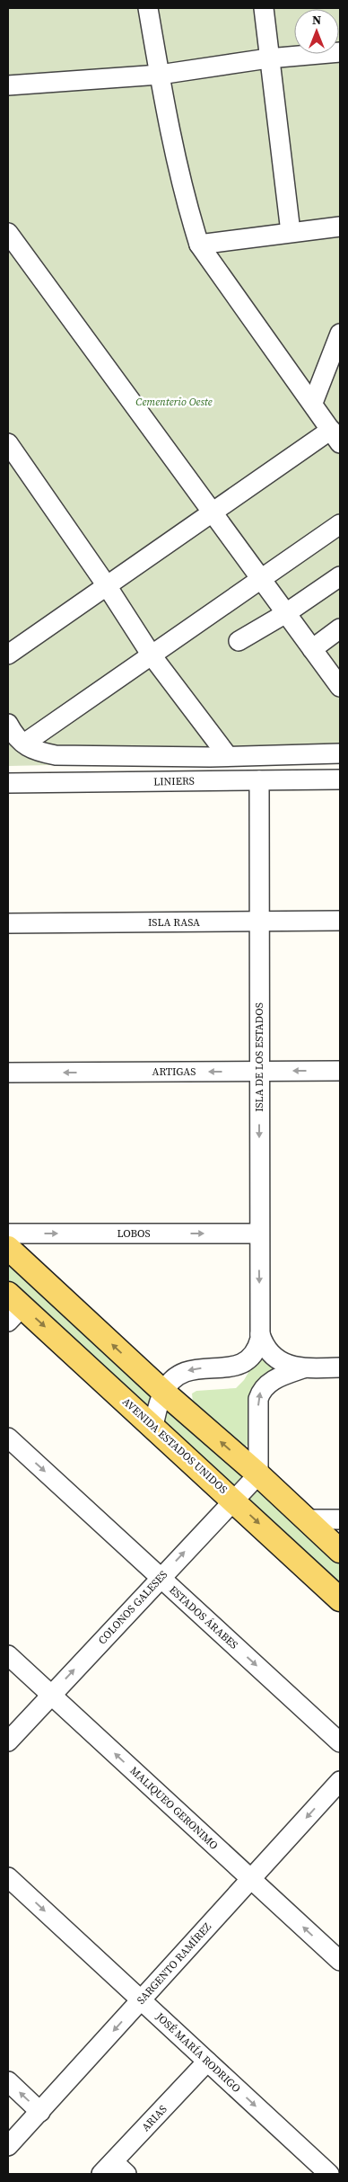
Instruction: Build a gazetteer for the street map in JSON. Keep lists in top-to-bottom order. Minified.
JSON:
{"streets":{"main road":["AVENIDA ESTADOS UNIDOS"],"street":["LINIERS","ISLA RASA","ISLA DE LOS ESTADOS","ARTIGAS","LOBOS","COLONOS GALESES","ESTADOS ÁRABES","MALIQUEO GERONIMO","SARGENTO RAMÍREZ","JOSÉ MARÍA RODRIGO","ARIAS"]},"crossings":[["LINIERS","ISLA DE LOS ESTADOS"],["ISLA RASA","ISLA DE LOS ESTADOS"],["ISLA DE LOS ESTADOS","ARTIGAS"],["ISLA DE LOS ESTADOS","LOBOS"],["AVENIDA ESTADOS UNIDOS","COLONOS GALESES"],["COLONOS GALESES","ESTADOS ÁRABES"],["COLONOS GALESES","MALIQUEO GERONIMO"],["MALIQUEO GERONIMO","SARGENTO RAMÍREZ"],["SARGENTO RAMÍREZ","JOSÉ MARÍA RODRIGO"],["JOSÉ MARÍA RODRIGO","ARIAS"]],"one_way":["ISLA DE LOS ESTADOS","ARTIGAS","LOBOS","COLONOS GALESES","ESTADOS ÁRABES","MALIQUEO GERONIMO","SARGENTO RAMÍREZ","JOSÉ MARÍA RODRIGO"],"parks":["Cementerio Oeste"],"north":"top"}
